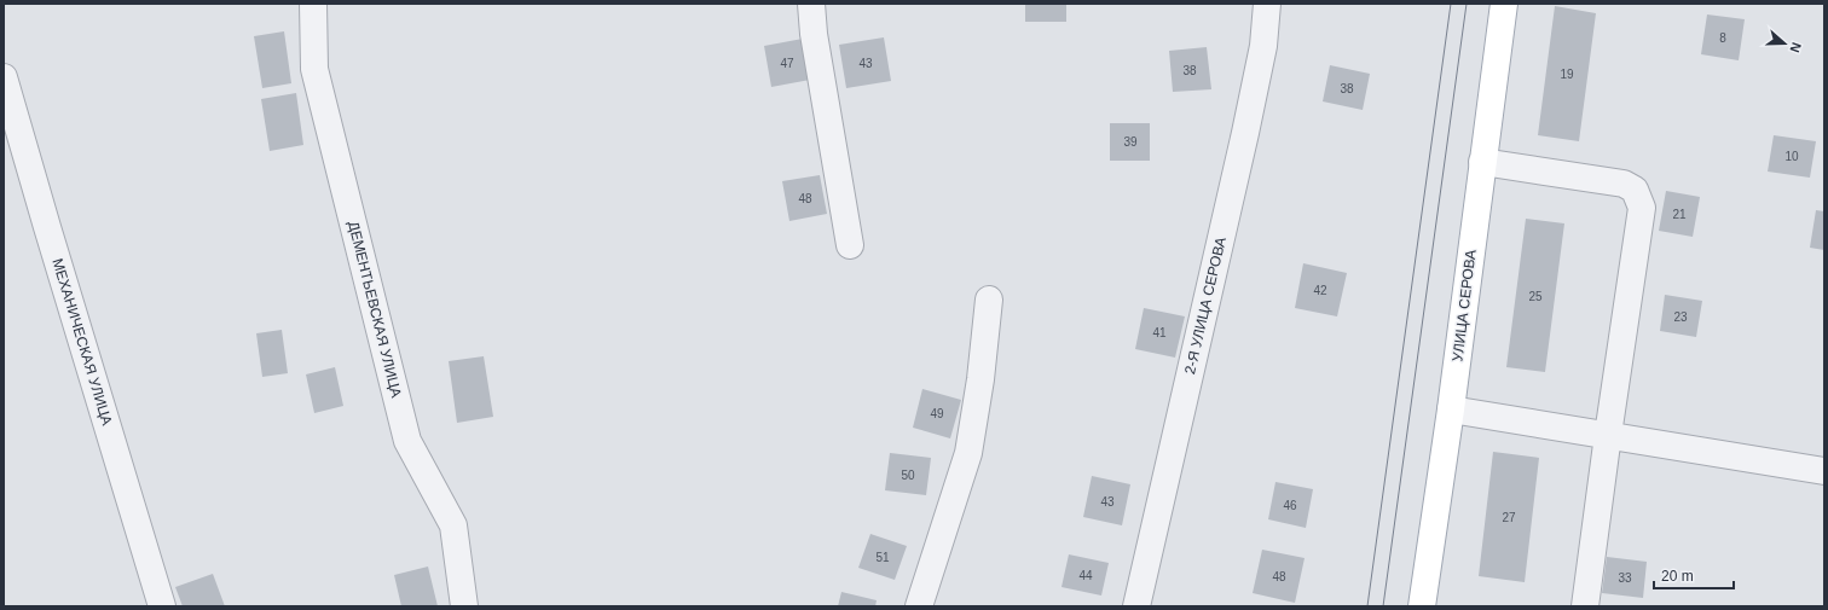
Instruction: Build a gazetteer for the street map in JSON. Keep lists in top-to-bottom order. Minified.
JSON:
{"streets":{"main road":["УЛИЦА СЕРОВА"],"street":["2-Я УЛИЦА СЕРОВА","ДЕМЕНТЬЕВСКАЯ УЛИЦА","МЕХАНИЧЕСКАЯ УЛИЦА"]},"house_numbers":["8","47","43","38","19","38","39","10","48","21","42","25","23","41","49","50","43","46","27","51","44","48","33"],"scale_bar":"20 m","north":"right"}
